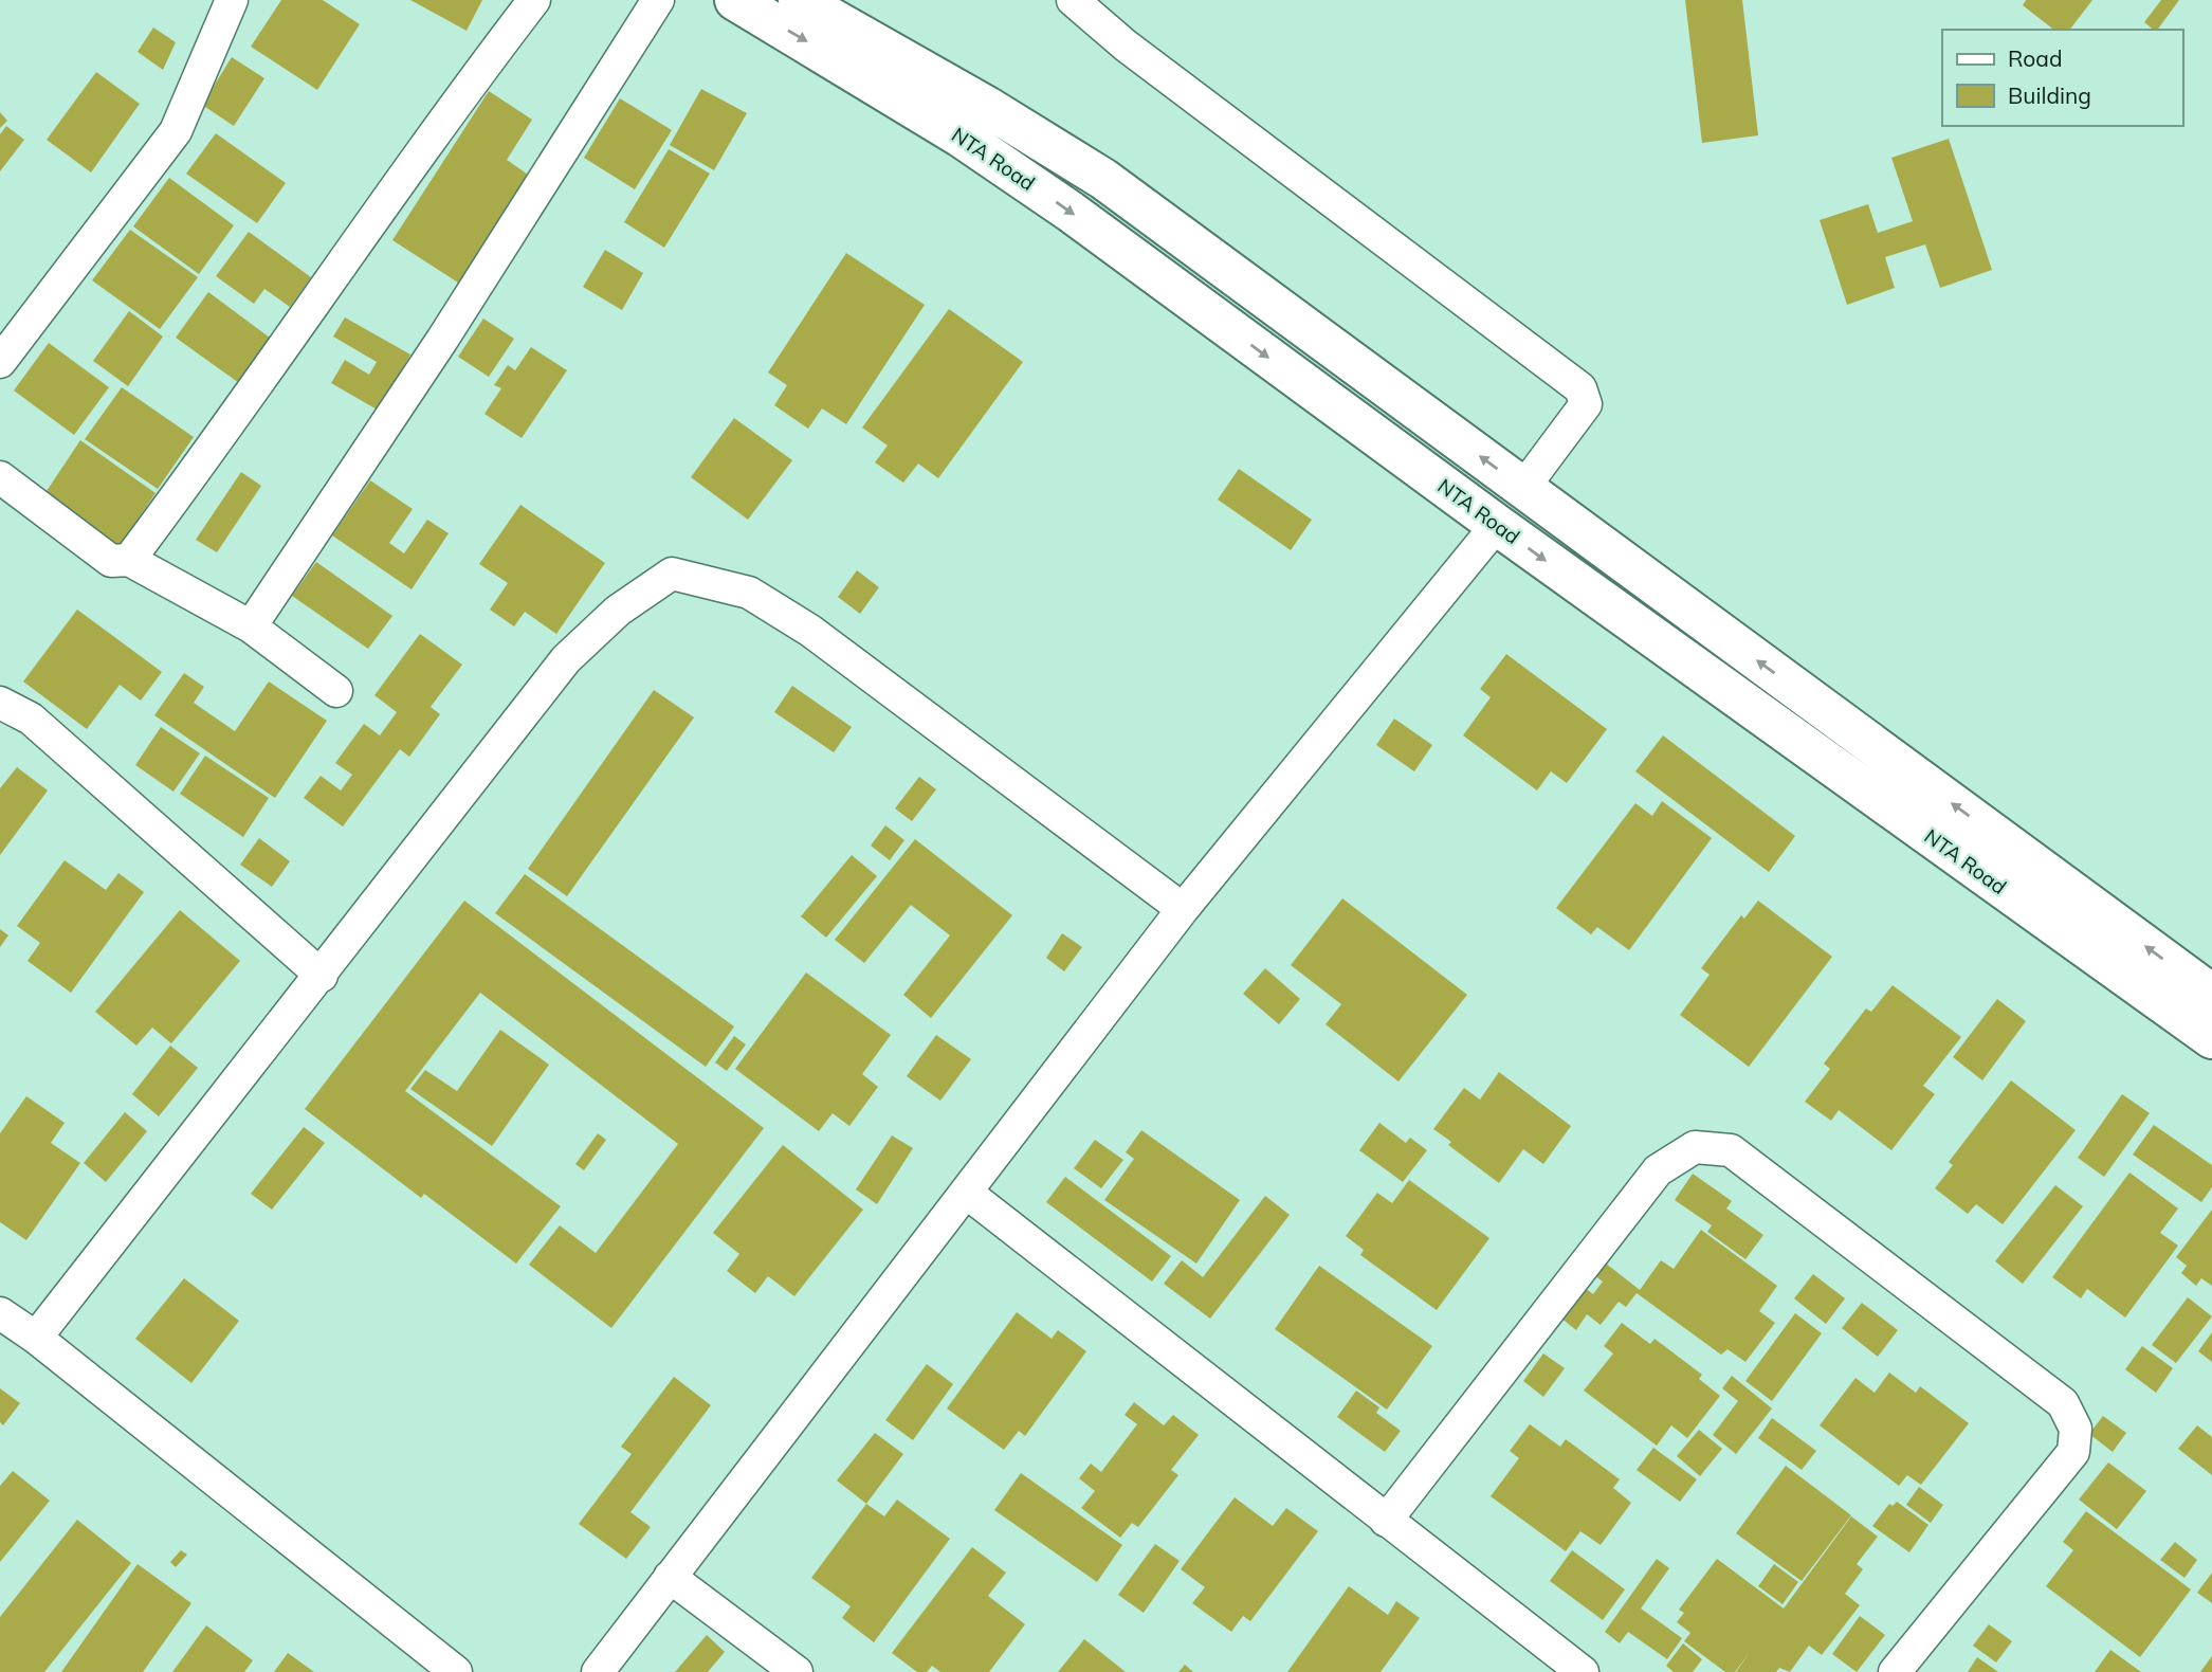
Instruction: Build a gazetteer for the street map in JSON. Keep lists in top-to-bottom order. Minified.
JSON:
{"streets":{"main road":["NTA Road"]},"legend":["Road","Building"]}
